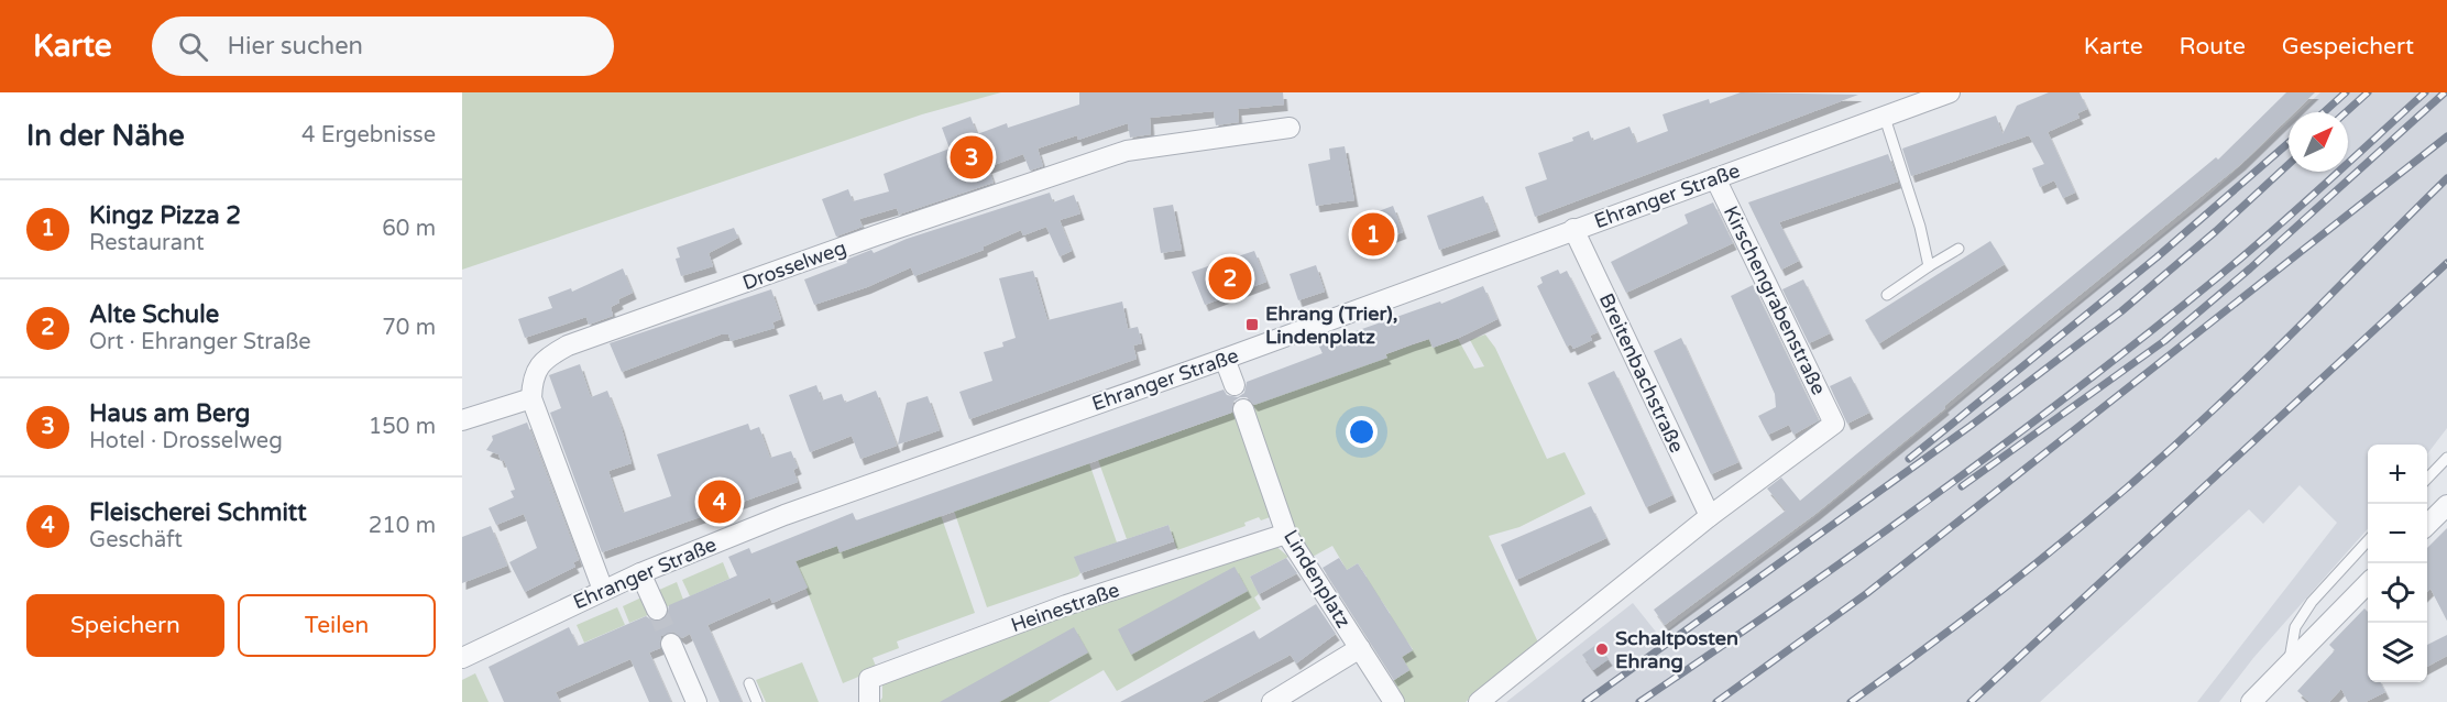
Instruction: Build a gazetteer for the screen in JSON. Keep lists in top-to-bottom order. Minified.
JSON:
{"streets":{"street":["Ehranger Straße","Drosselweg","Kirschengrabenstraße","Breitenbachstraße","Lindenplatz","Heinestraße"]},"crossings":[["Ehranger Straße","Kirschengrabenstraße"],["Ehranger Straße","Breitenbachstraße"],["Kirschengrabenstraße","Breitenbachstraße"],["Lindenplatz","Heinestraße"]],"places":{"transit":["Ehrang (Trier), Lindenplatz"],"other":["Schaltposten Ehrang"]},"north":"top right","page":{"header":"Karte","search":"Hier suchen","nav":["Karte","Route","Gespeichert"],"heading":["In der Nähe","4 Ergebnisse"],"pins":["3","1","2","4"],"list":[{"mark":"1","name":"Kingz Pizza 2","note":"Restaurant","value":"60 m"},{"mark":"2","name":"Alte Schule","note":"Ort · Ehranger Straße","value":"70 m"},{"mark":"3","name":"Haus am Berg","note":"Hotel · Drosselweg","value":"150 m"},{"mark":"4","name":"Fleischerei Schmitt","note":"Geschäft","value":"210 m"}],"map_buttons":["+","−"],"buttons":["Speichern","Teilen"]}}
